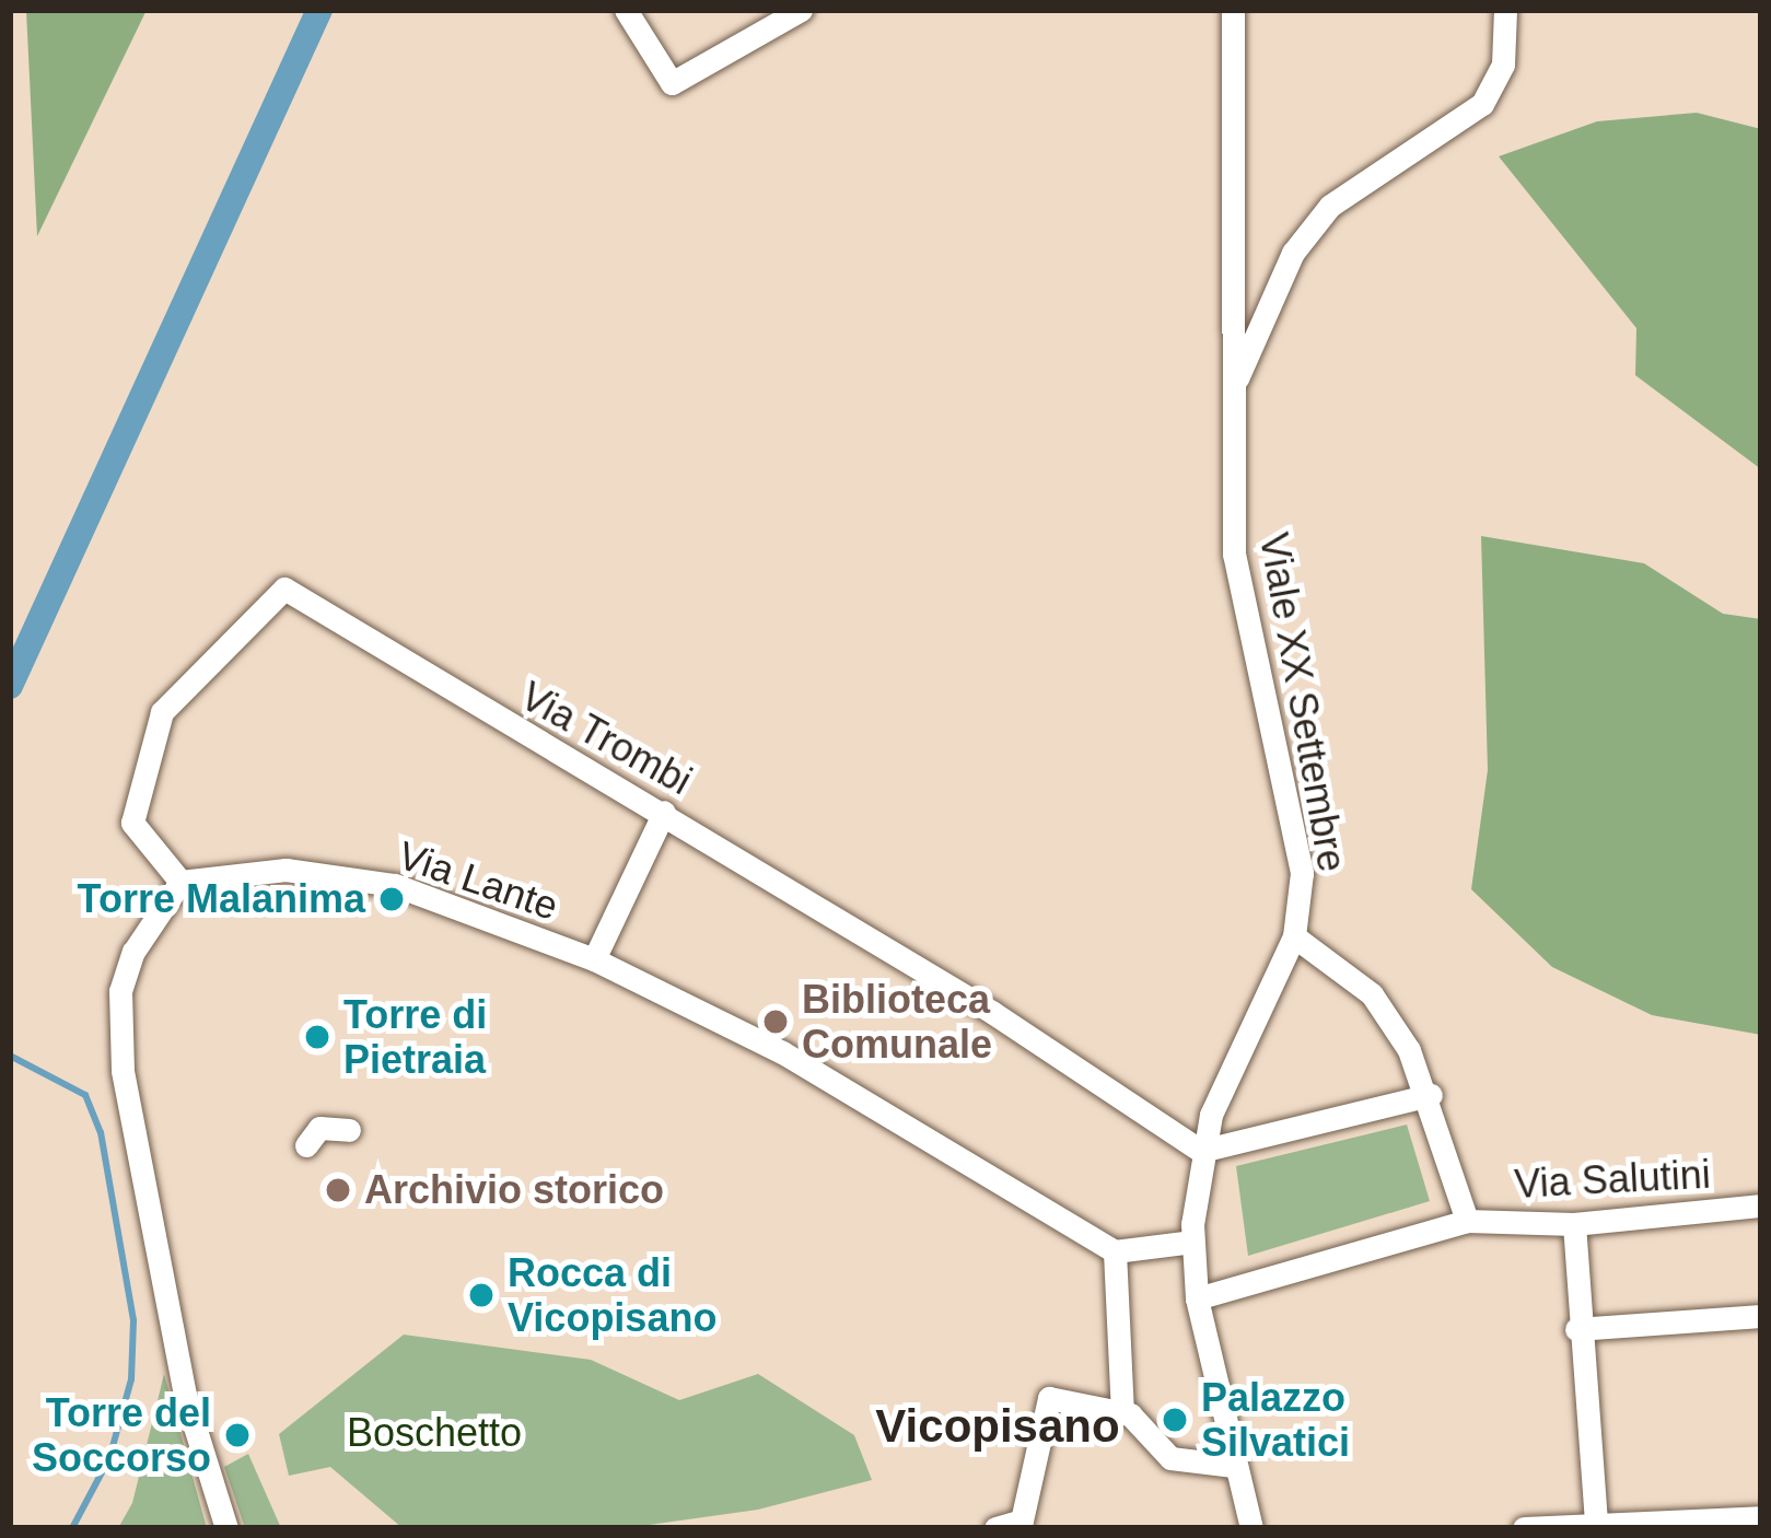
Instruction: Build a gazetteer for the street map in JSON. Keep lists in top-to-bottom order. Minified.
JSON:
{"streets":{"street":["Viale XX Settembre","Via Trombi","Via Lante","Via Salutini"]},"crossings":[["Viale XX Settembre","Via Trombi"],["Viale XX Settembre","Via Salutini"],["Via Trombi","Via Lante"]],"districts":["Vicopisano"],"parks":["Boschetto"],"places":["Torre Malanima","Biblioteca Comunale","Torre di Pietraia","Archivio storico","Rocca di Vicopisano","Palazzo Silvatici","Torre del Soccorso"]}
